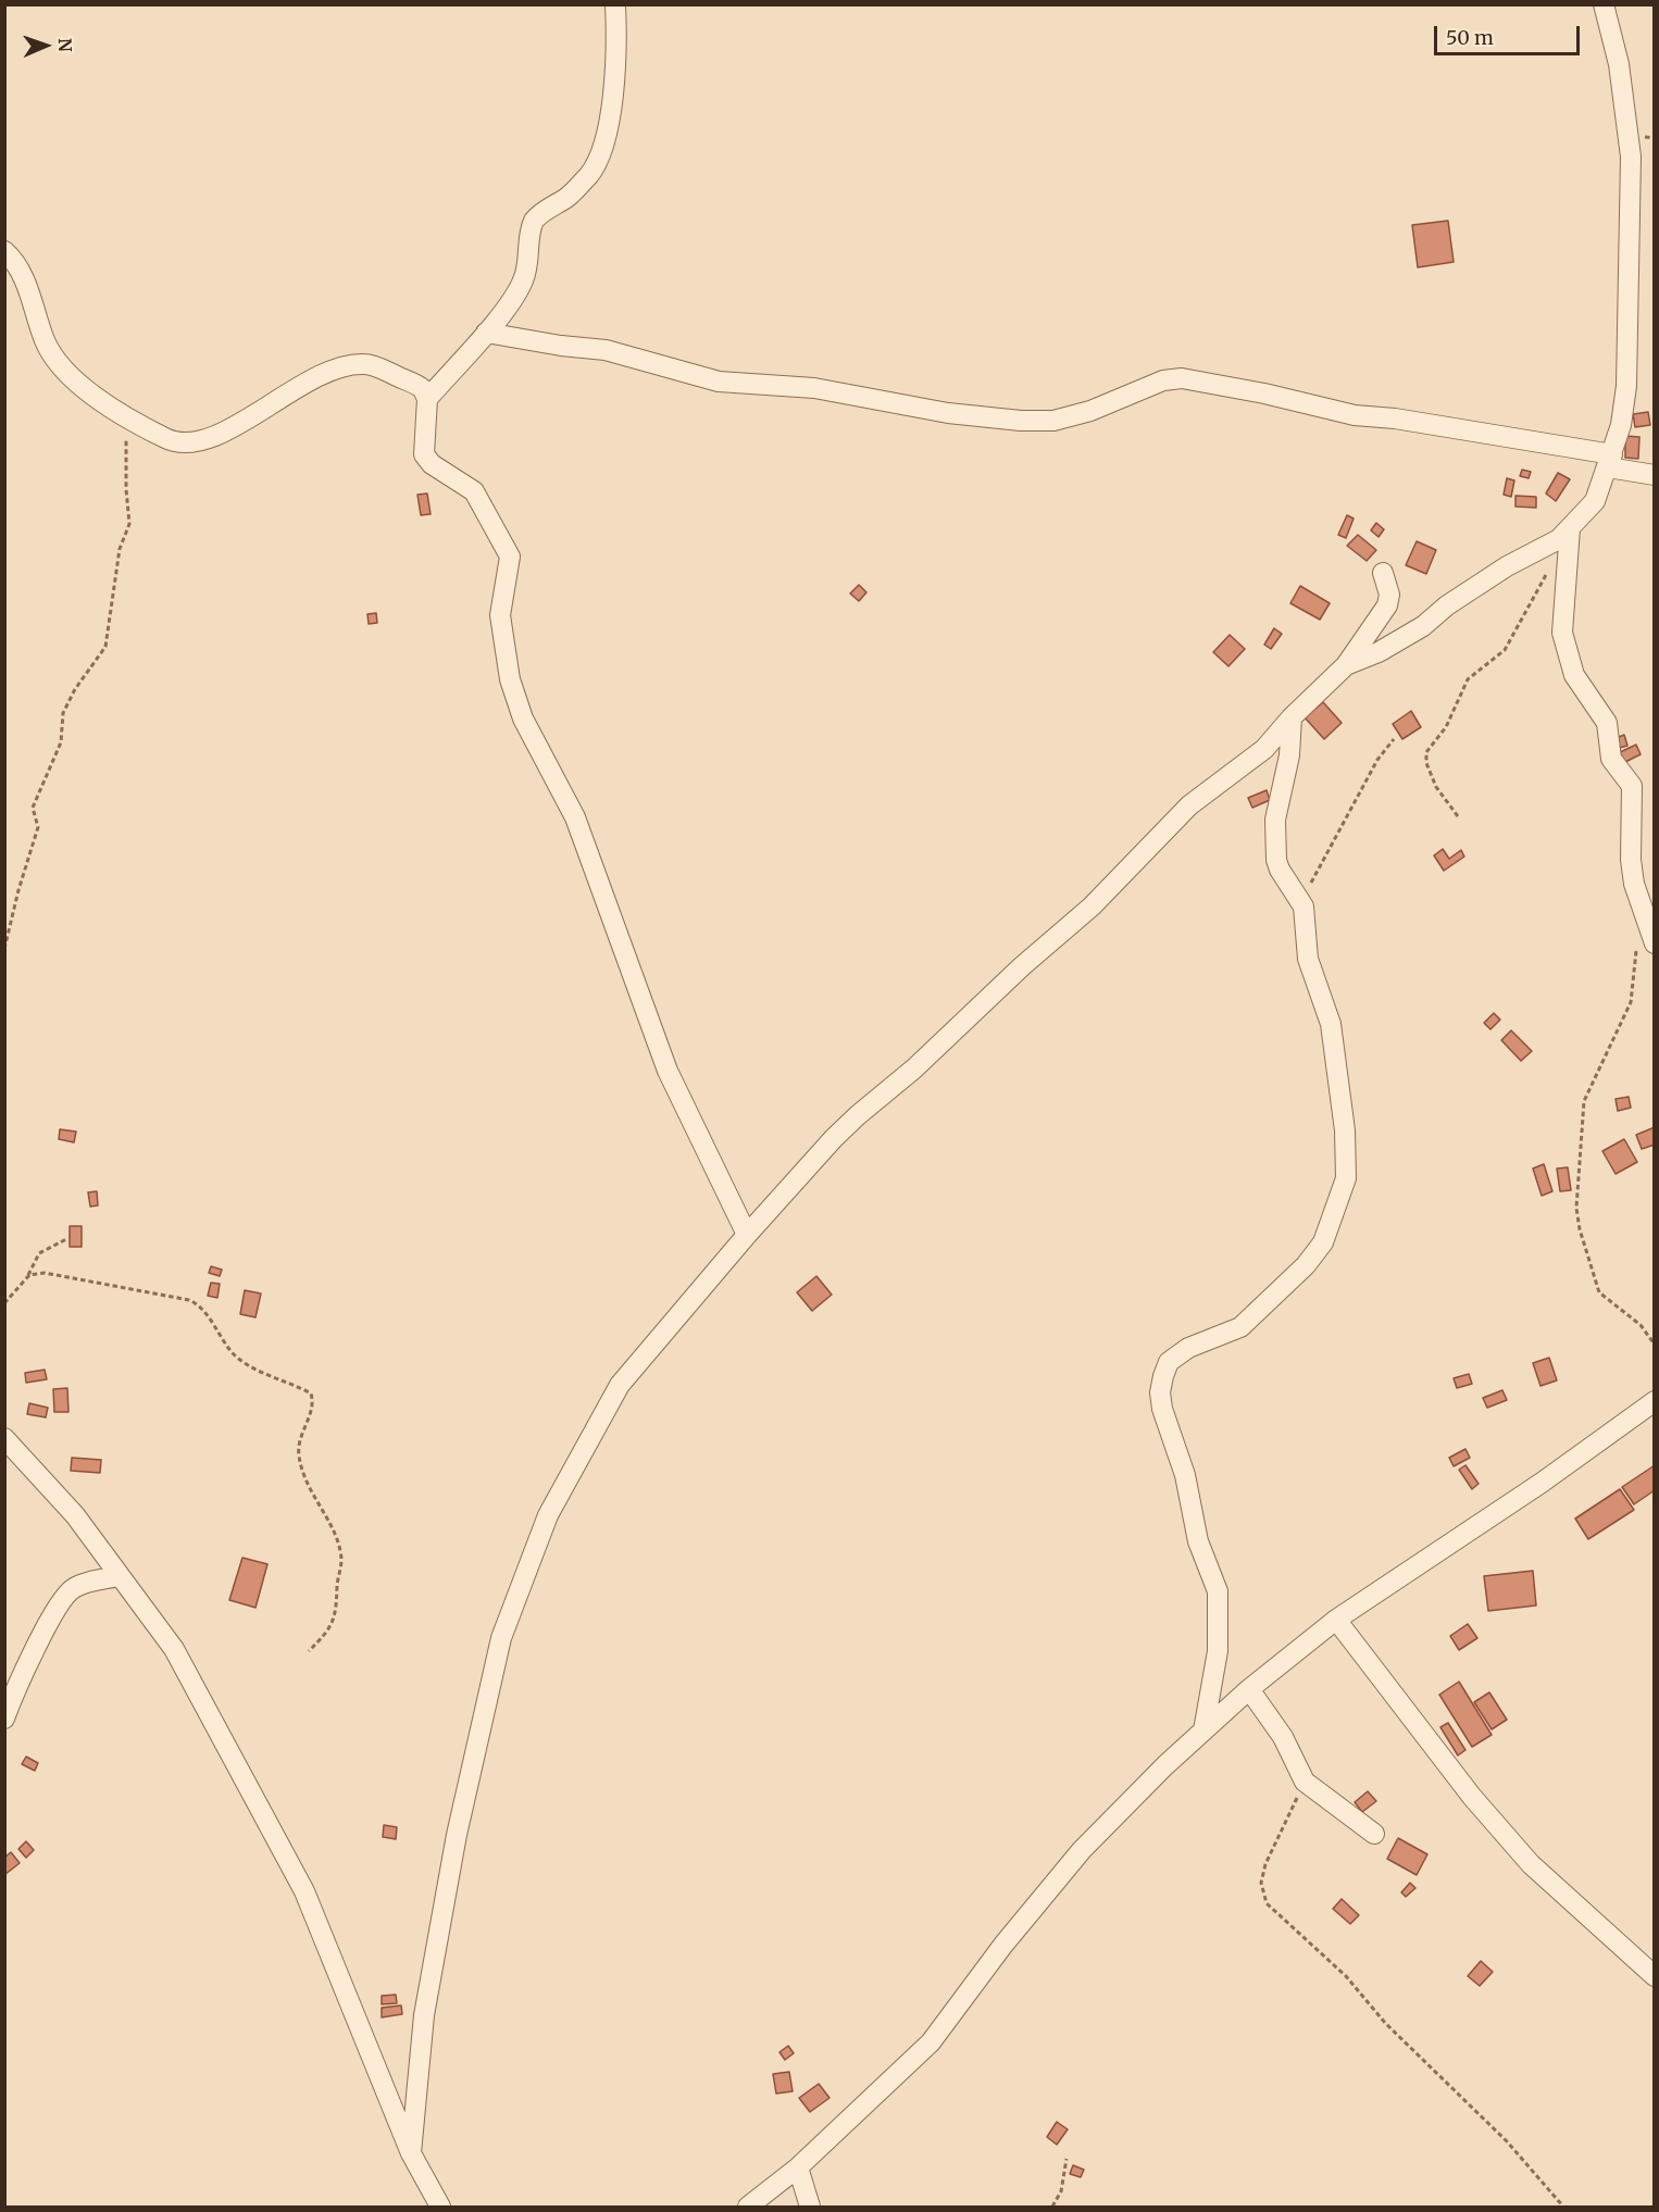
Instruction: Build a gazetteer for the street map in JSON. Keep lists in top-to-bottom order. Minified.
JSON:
{"scale_bar":"50 m","north":"right"}
